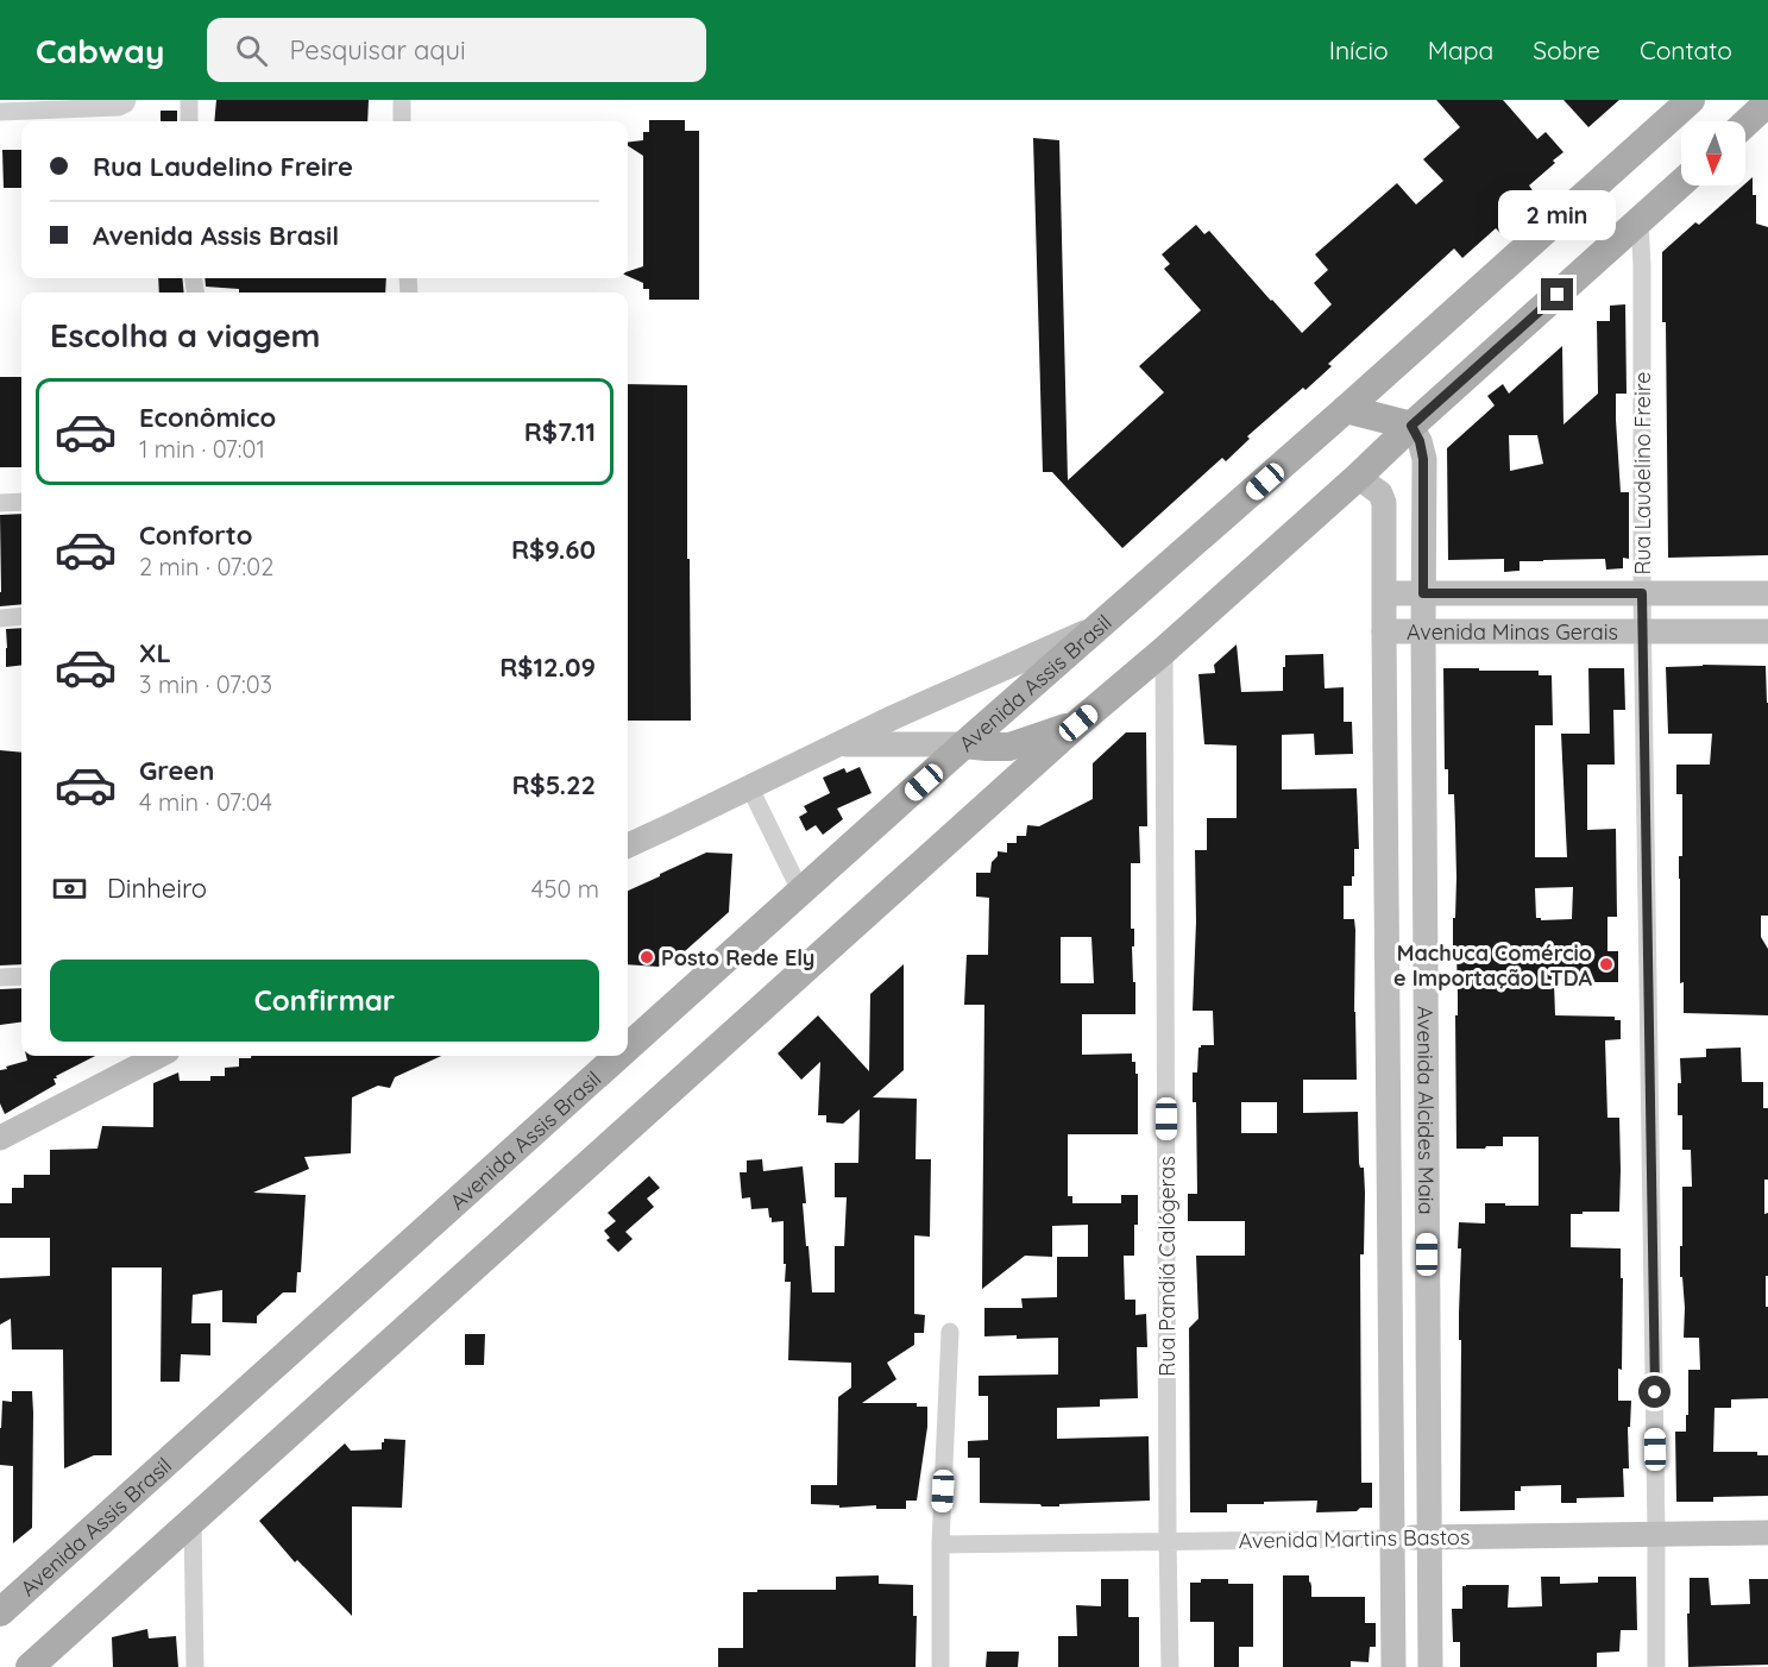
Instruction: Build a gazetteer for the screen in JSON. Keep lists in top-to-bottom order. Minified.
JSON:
{"streets":{"main road":["Avenida Assis Brasil"],"street":["Rua Laudelino Freire","Avenida Minas Gerais","Avenida Alcides Maia","Rua Pandiá Calógeras","Avenida Martins Bastos"]},"crossings":[["Rua Laudelino Freire","Avenida Minas Gerais"],["Rua Laudelino Freire","Avenida Martins Bastos"],["Avenida Minas Gerais","Avenida Alcides Maia"],["Avenida Alcides Maia","Avenida Martins Bastos"],["Rua Pandiá Calógeras","Avenida Martins Bastos"]],"places":["Posto Rede Ely","Machuca Comércio e Importação LTDA"],"north":"bottom","page":{"header":"Cabway","search":"Pesquisar aqui","nav":["Início","Mapa","Sobre","Contato"],"banner":["Rua Laudelino Freire","Avenida Assis Brasil"],"bubble":"2 min","heading":"Escolha a viagem","list":[{"name":"Econômico","note":"1 min · 07:01","value":"R$7.11"},{"name":"Conforto","note":"2 min · 07:02","value":"R$9.60"},{"name":"XL","note":"3 min · 07:03","value":"R$12.09"},{"name":"Green","note":"4 min · 07:04","value":"R$5.22"}],"pay":["Dinheiro","450 m"],"buttons":"Confirmar"}}
